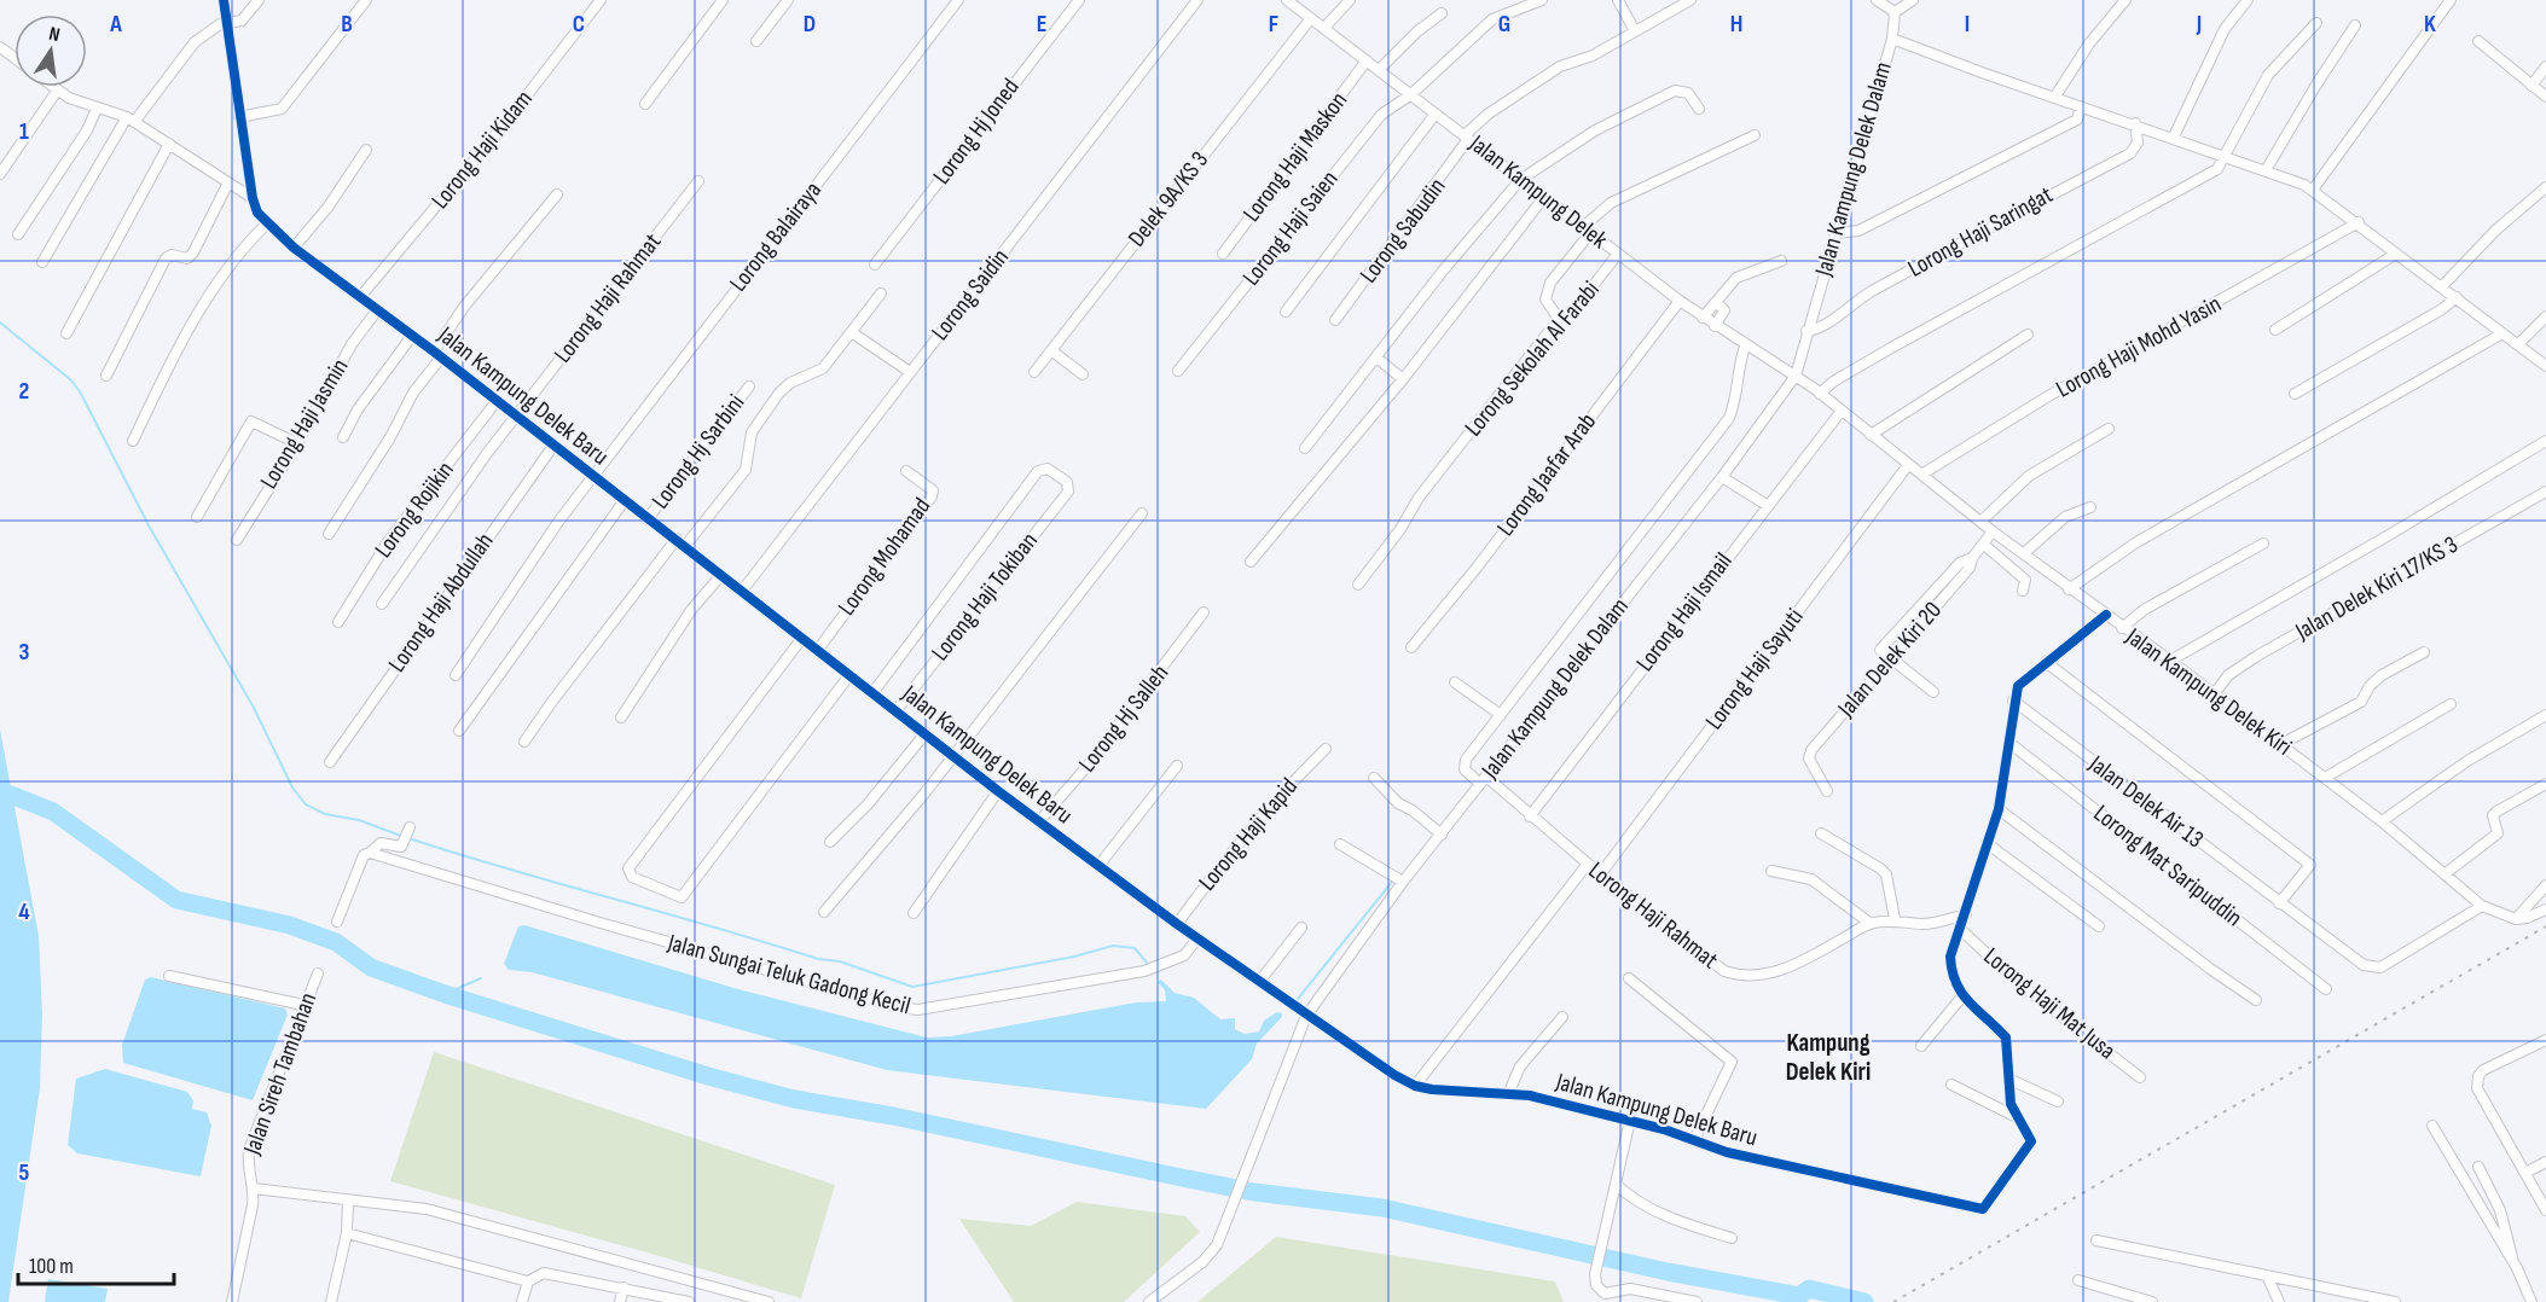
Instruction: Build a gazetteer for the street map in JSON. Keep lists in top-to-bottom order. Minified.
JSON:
{"streets":{"street":["Lorong Hj Joned","Lorong Haji Kidam","Lorong Haji Maskon","Jalan Kampung Delek Dalam","Jalan Kampung Delek","Delek 9A/KS 3","Lorong Haji Saien","Lorong Sabudin","Lorong Haji Saringat","Lorong Balairaya","Lorong Saidin","Lorong Haji Rahmat","Lorong Haji Mohd Yasin","Lorong Sekolah Al Farabi","Jalan Kampung Delek Baru","Lorong Haji Jasmin","Lorong Hj Sarbini","Lorong Jaafar Arab","Lorong Rojikin","Lorong Mohamad","Jalan Delek Kiri 17/KS 3","Lorong Haji Tokiban","Lorong Haji Abdullah","Lorong Haji Ismail","Jalan Delek Kiri 20","Lorong Haji Sayuti","Jalan Kampung Delek Kiri","Lorong Hj Salleh","Jalan Delek Air 13","Lorong Haji Kapid","Lorong Mat Saripuddin","Jalan Sungai Teluk Gadong Kecil","Lorong Haji Mat Jusa","Jalan Sireh Tambahan"]},"crossings":[["Lorong Haji Kidam","Jalan Kampung Delek Baru"],["Lorong Haji Maskon","Jalan Kampung Delek"],["Jalan Kampung Delek Dalam","Jalan Kampung Delek"],["Jalan Kampung Delek Dalam","Lorong Haji Saringat"],["Jalan Kampung Delek Dalam","Lorong Haji Rahmat"],["Jalan Kampung Delek Dalam","Lorong Haji Mohd Yasin"],["Jalan Kampung Delek Dalam","Jalan Kampung Delek Baru"],["Jalan Kampung Delek Dalam","Jalan Kampung Delek Kiri"],["Jalan Kampung Delek","Delek 9A/KS 3"],["Jalan Kampung Delek","Lorong Haji Saien"],["Jalan Kampung Delek","Lorong Sabudin"],["Jalan Kampung Delek","Lorong Sekolah Al Farabi"],["Jalan Kampung Delek","Lorong Jaafar Arab"],["Jalan Kampung Delek","Jalan Kampung Delek Kiri"],["Lorong Balairaya","Jalan Kampung Delek Baru"],["Lorong Saidin","Jalan Kampung Delek Baru"],["Lorong Haji Rahmat","Jalan Kampung Delek Baru"],["Lorong Haji Rahmat","Lorong Haji Ismail"],["Lorong Haji Rahmat","Lorong Haji Sayuti"],["Lorong Haji Mohd Yasin","Jalan Kampung Delek Kiri"],["Jalan Kampung Delek Baru","Lorong Haji Jasmin"],["Jalan Kampung Delek Baru","Lorong Hj Sarbini"],["Jalan Kampung Delek Baru","Lorong Rojikin"],["Jalan Kampung Delek Baru","Lorong Mohamad"],["Jalan Kampung Delek Baru","Lorong Haji Tokiban"],["Jalan Kampung Delek Baru","Lorong Haji Abdullah"],["Jalan Kampung Delek Baru","Lorong Hj Salleh"],["Jalan Kampung Delek Baru","Lorong Haji Kapid"],["Jalan Kampung Delek Baru","Jalan Sungai Teluk Gadong Kecil"],["Jalan Delek Kiri 17/KS 3","Jalan Kampung Delek Kiri"],["Lorong Haji Ismail","Jalan Kampung Delek Kiri"],["Jalan Delek Kiri 20","Jalan Kampung Delek Kiri"],["Lorong Haji Sayuti","Jalan Kampung Delek Kiri"],["Jalan Kampung Delek Kiri","Jalan Delek Air 13"]],"districts":["Kampung Delek Kiri"],"scale_bar":"100 m","north":"top","grid":{"columns":["A","B","C","D","E","F","G","H","I","J","K"],"rows":["1","2","3","4","5"]}}
